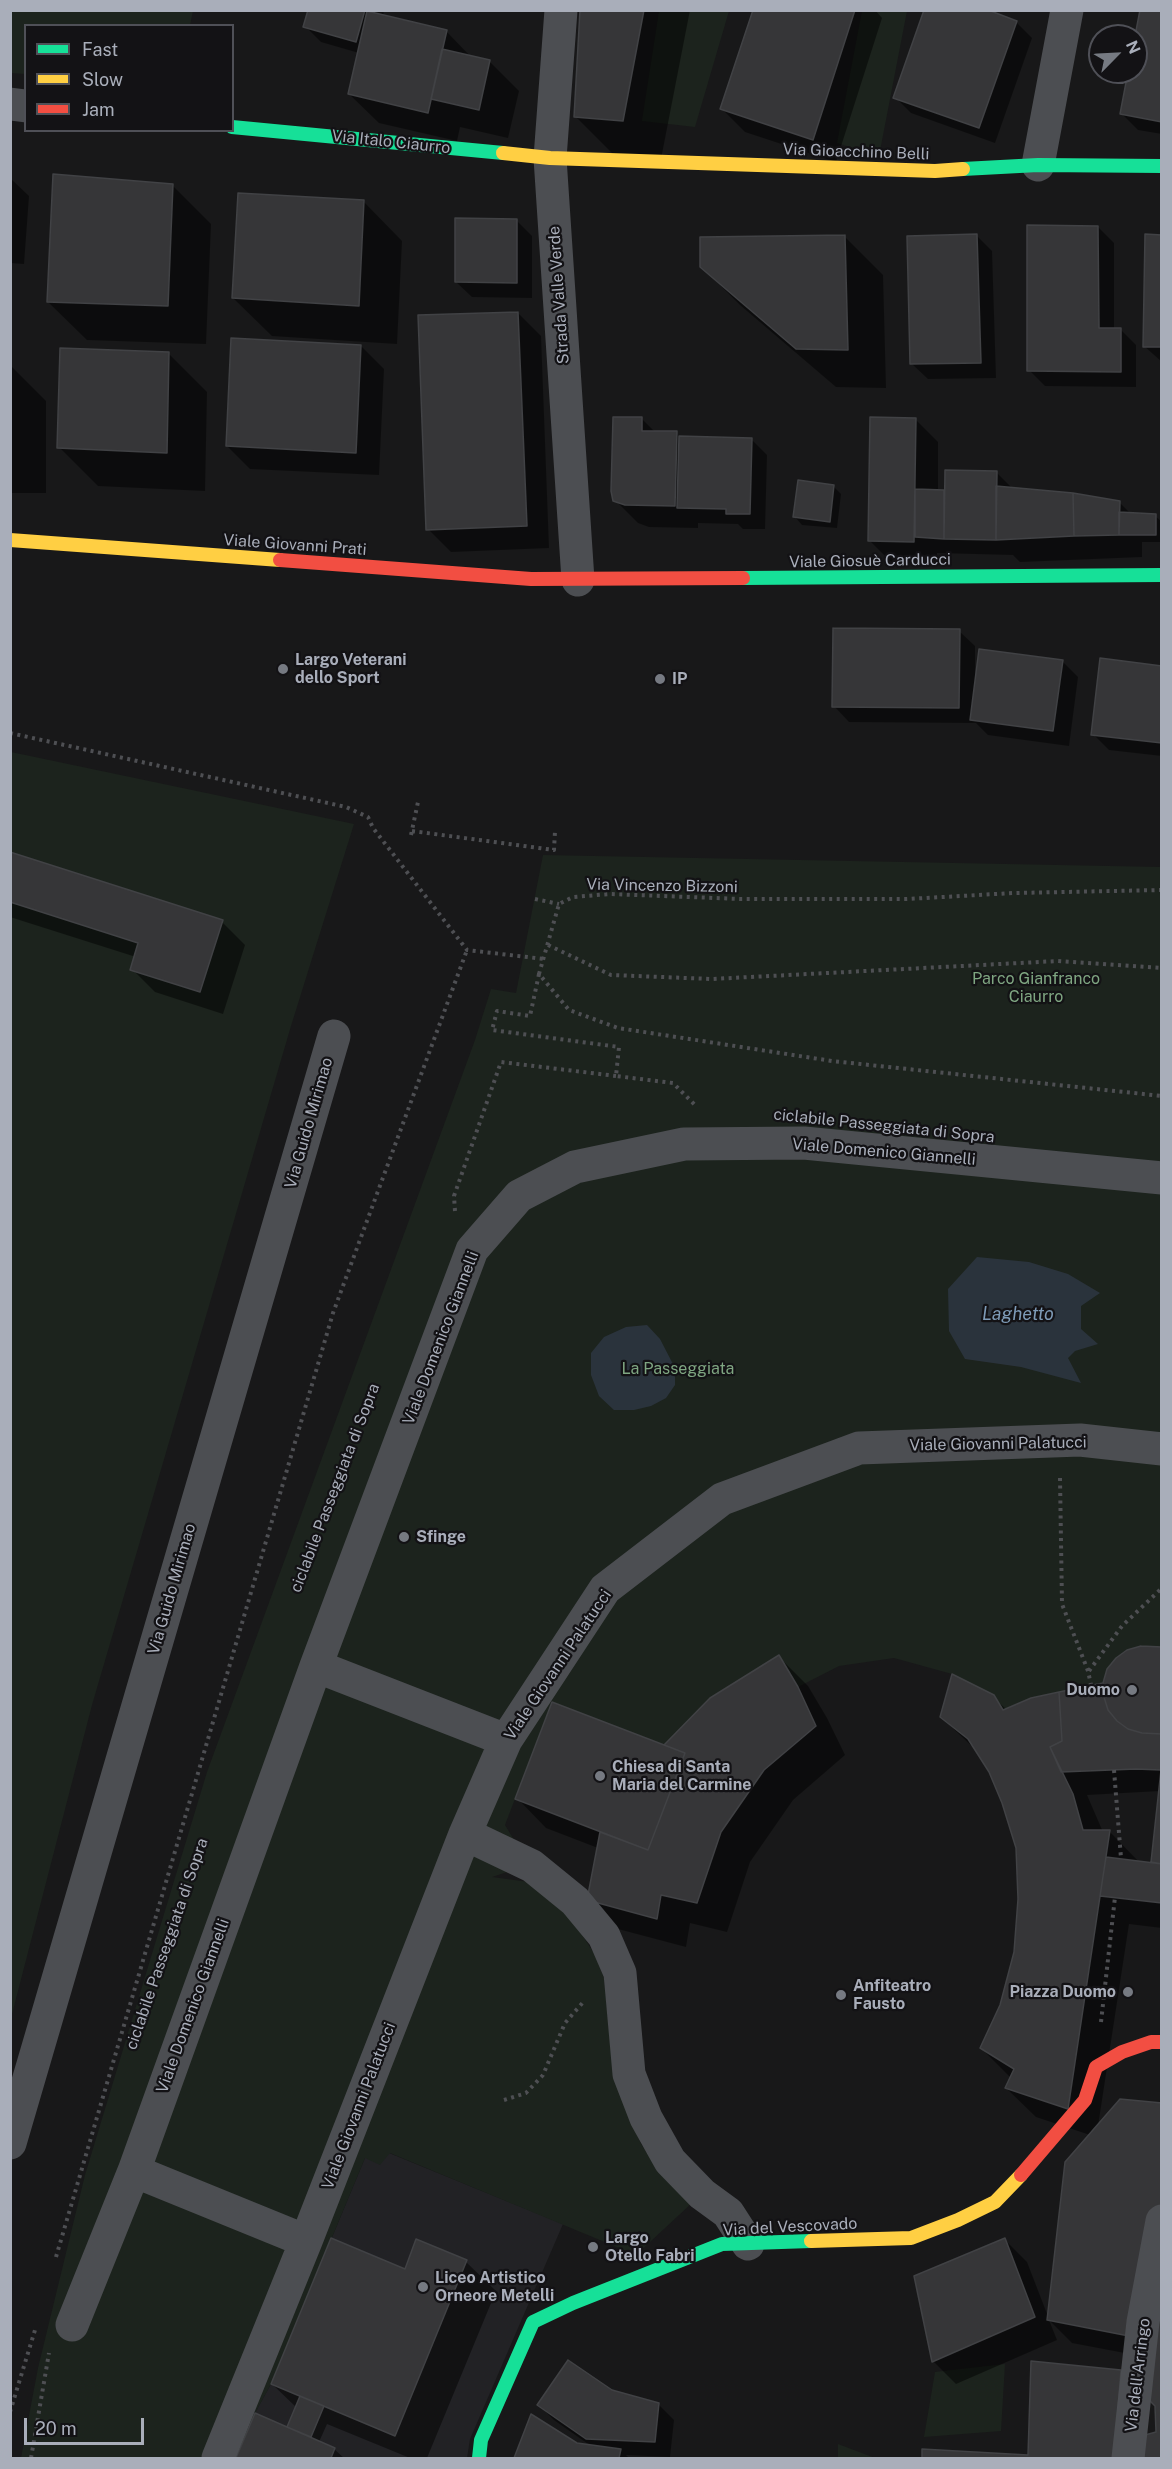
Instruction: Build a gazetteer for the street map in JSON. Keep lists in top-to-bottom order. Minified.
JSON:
{"streets":{"street":["Via Italo Ciaurro","Via Gioacchino Belli","Strada Valle Verde","Viale Giovanni Prati","Viale Giosuè Carducci","Via Guido Mirimao","Viale Domenico Giannelli","Viale Giovanni Palatucci","Via del Vescovado","Via dell'Arringo"],"path":["Via Vincenzo Bizzoni"]},"crossings":[["Via Italo Ciaurro","Via Gioacchino Belli"],["Via Italo Ciaurro","Strada Valle Verde"],["Via Gioacchino Belli","Strada Valle Verde"],["Strada Valle Verde","Viale Giovanni Prati"],["Strada Valle Verde","Viale Giosuè Carducci"],["Viale Giovanni Prati","Viale Giosuè Carducci"]],"water":["Laghetto"],"parks":["Parco Gianfranco Ciaurro","La Passeggiata"],"places":["Largo Veterani dello Sport","IP","Sfinge","Duomo","Chiesa di Santa Maria del Carmine","Piazza Duomo","Anfiteatro Fausto","Largo Otello Fabri","Liceo Artistico Orneore Metelli"],"legend":["Fast","Slow","Jam"],"scale_bar":"20 m","north":"top right"}
